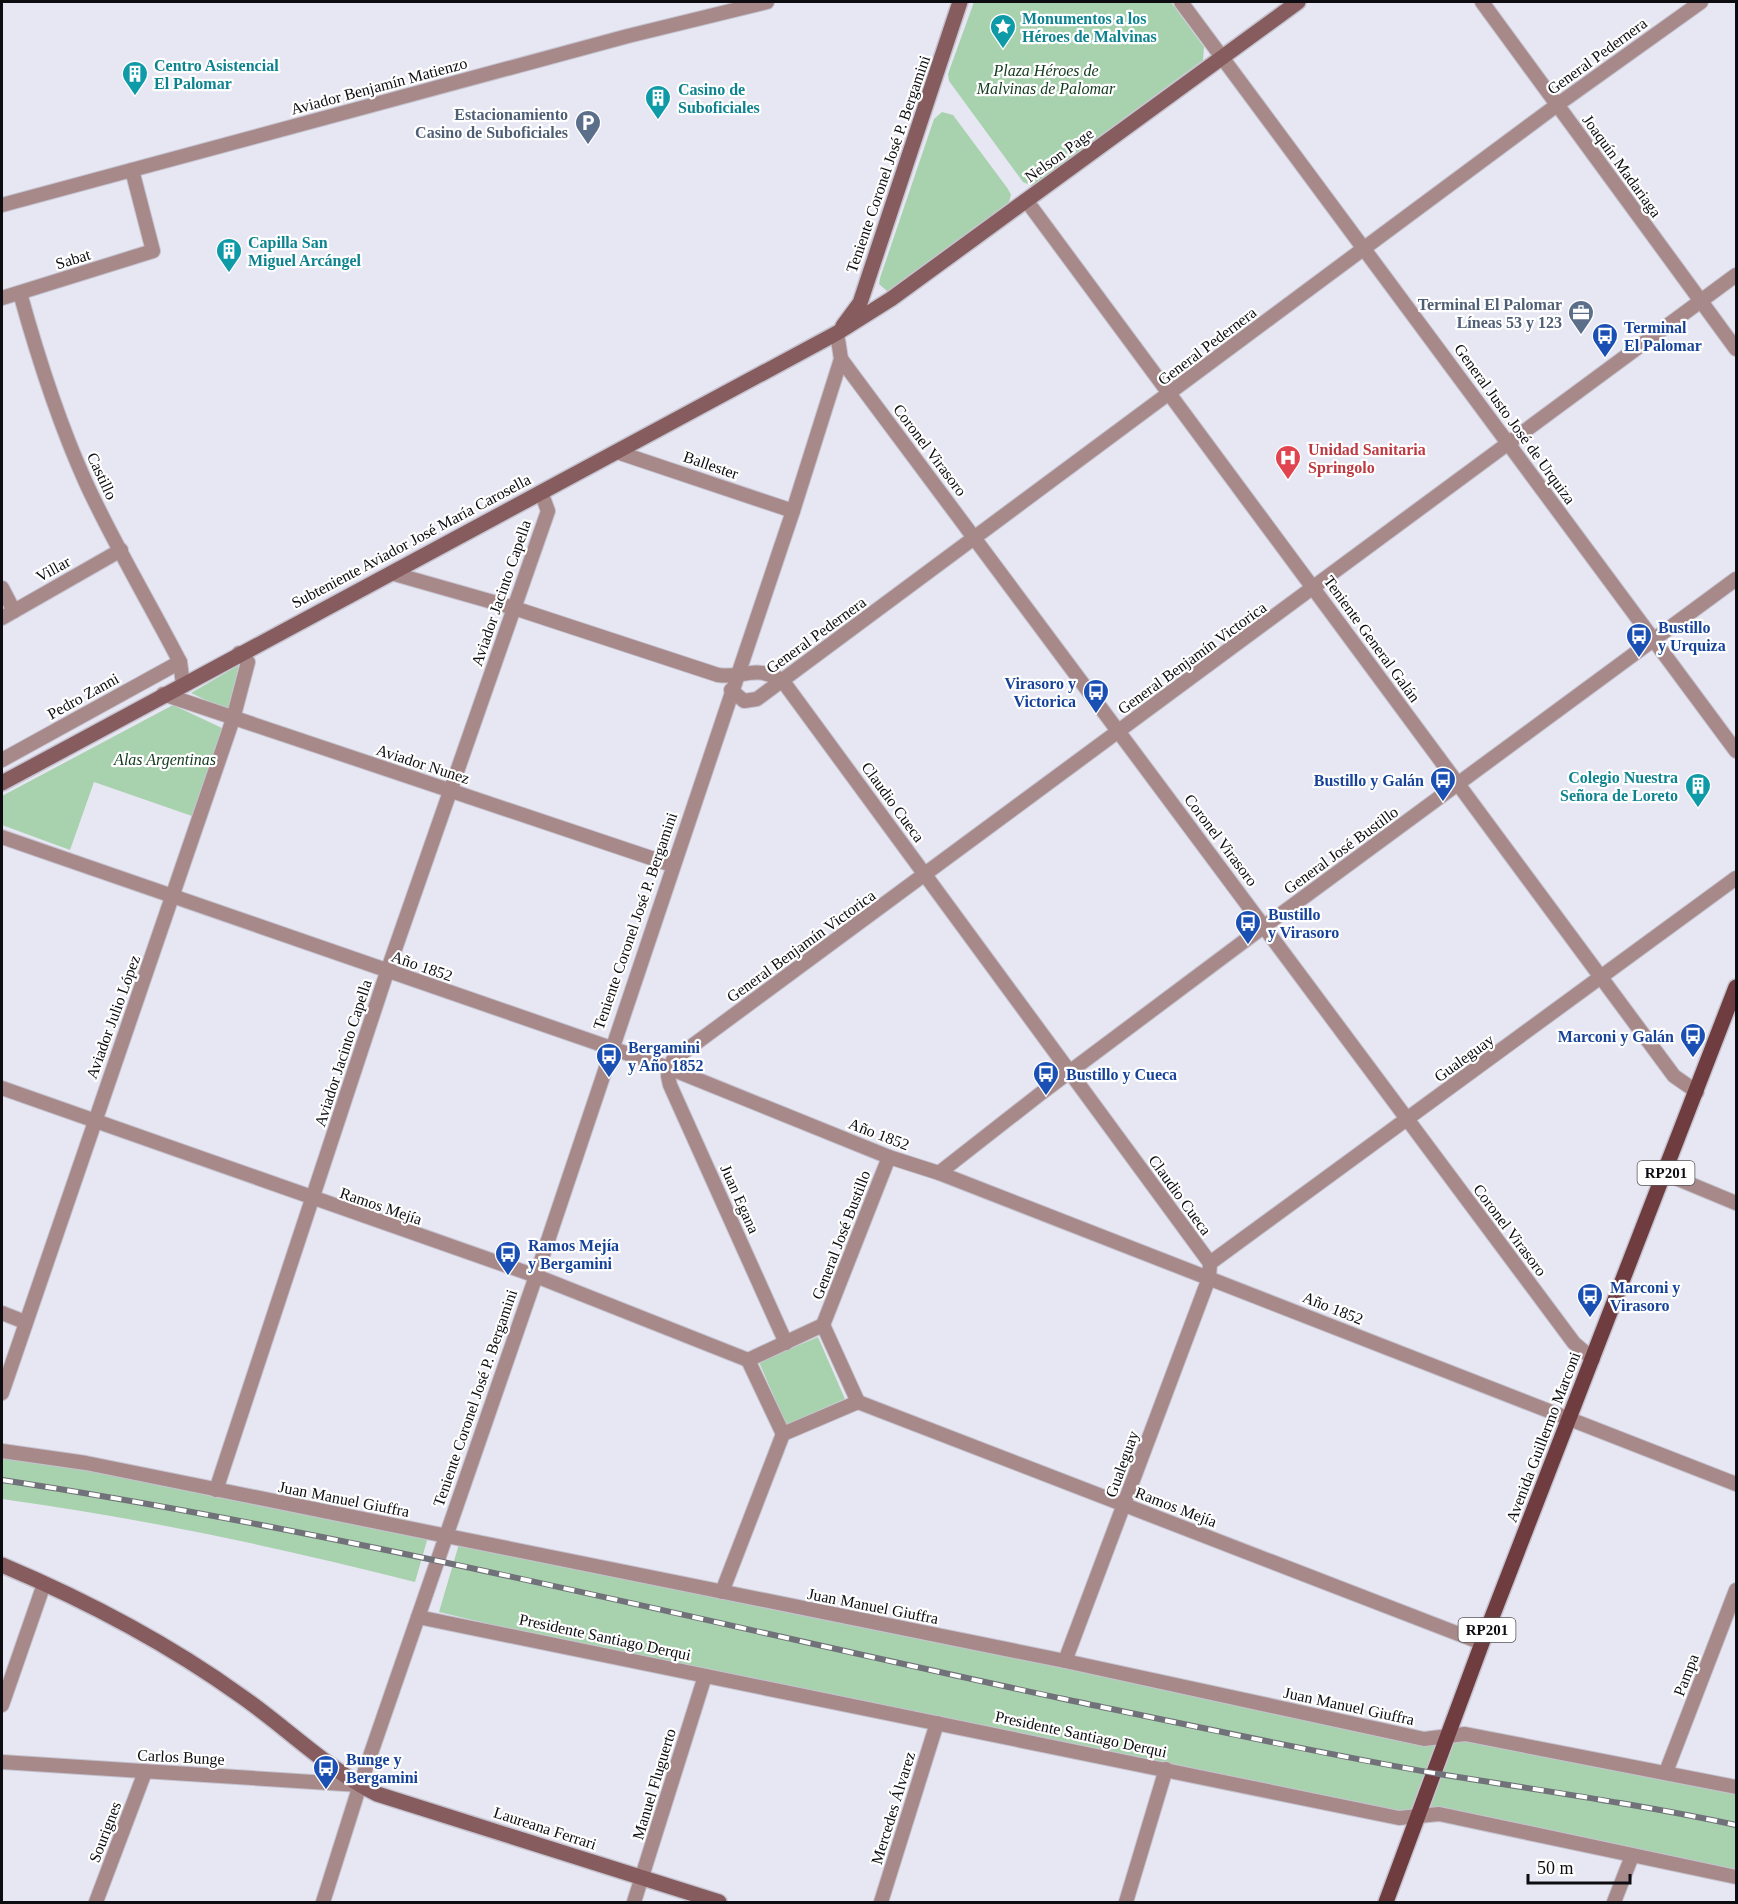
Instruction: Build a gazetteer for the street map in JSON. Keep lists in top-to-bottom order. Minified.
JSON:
{"streets":{"main road":["RP201","Avenida Guillermo Marconi"],"street":["General Pedernera","Aviador Benjamín Matienzo","Nelson Page","Teniente Coronel José P. Bergamini","Joaquín Madariaga","Sabat","General Justo José de Urquiza","Coronel Virasoro","Ballester","Castillo","Subteniente Aviador José María Carosella","Villar","Aviador Jacinto Capella","Teniente General Galán","General Benjamín Victorica","Pedro Zanni","Aviador Nunez","Claudio Cueca","General José Bustillo","Año 1852","Aviador Julio López","Gualeguay","Juan Egana","Ramos Mejía","Juan Manuel Giuffra","Presidente Santiago Derqui","Pampa","Carlos Bunge","Manuel Fluguerto","Mercedes Álvarez","Laureana Ferrari","Sourignes"]},"crossings":[["General Pedernera","Teniente Coronel José P. Bergamini"],["General Pedernera","Joaquín Madariaga"],["General Pedernera","General Justo José de Urquiza"],["General Pedernera","Coronel Virasoro"],["General Pedernera","Teniente General Galán"],["General Pedernera","Claudio Cueca"],["Aviador Benjamín Matienzo","Sabat"],["Nelson Page","Teniente Coronel José P. Bergamini"],["Nelson Page","General Justo José de Urquiza"],["Nelson Page","Coronel Virasoro"],["Nelson Page","Subteniente Aviador José María Carosella"],["Nelson Page","Teniente General Galán"],["Teniente Coronel José P. Bergamini","Coronel Virasoro"],["Teniente Coronel José P. Bergamini","Ballester"],["Teniente Coronel José P. Bergamini","Subteniente Aviador José María Carosella"],["Teniente Coronel José P. Bergamini","Aviador Nunez"],["Teniente Coronel José P. Bergamini","Año 1852"],["Teniente Coronel José P. Bergamini","Ramos Mejía"],["Teniente Coronel José P. Bergamini","Juan Manuel Giuffra"],["Teniente Coronel José P. Bergamini","Presidente Santiago Derqui"],["Teniente Coronel José P. Bergamini","Carlos Bunge"],["Teniente Coronel José P. Bergamini","Laureana Ferrari"],["Joaquín Madariaga","General Benjamín Victorica"],["Sabat","Castillo"],["General Justo José de Urquiza","General Benjamín Victorica"],["General Justo José de Urquiza","General José Bustillo"],["Coronel Virasoro","Subteniente Aviador José María Carosella"],["Coronel Virasoro","General Benjamín Victorica"],["Coronel Virasoro","General José Bustillo"],["Coronel Virasoro","Gualeguay"],["Coronel Virasoro","Avenida Guillermo Marconi"],["Ballester","Subteniente Aviador José María Carosella"],["Castillo","Villar"],["Castillo","Pedro Zanni"],["Subteniente Aviador José María Carosella","Aviador Jacinto Capella"],["Subteniente Aviador José María Carosella","Aviador Nunez"],["Subteniente Aviador José María Carosella","Aviador Julio López"],["Aviador Jacinto Capella","Aviador Nunez"],["Aviador Jacinto Capella","Año 1852"],["Aviador Jacinto Capella","Ramos Mejía"],["Aviador Jacinto Capella","Juan Manuel Giuffra"],["Teniente General Galán","General Benjamín Victorica"],["Teniente General Galán","General José Bustillo"],["Teniente General Galán","Gualeguay"],["Teniente General Galán","Avenida Guillermo Marconi"],["General Benjamín Victorica","Claudio Cueca"],["General Benjamín Victorica","Año 1852"],["General Benjamín Victorica","Juan Egana"],["Aviador Nunez","Aviador Julio López"],["Claudio Cueca","General José Bustillo"],["Claudio Cueca","Gualeguay"],["General José Bustillo","Año 1852"],["Año 1852","Aviador Julio López"],["Año 1852","Gualeguay"],["Año 1852","Juan Egana"],["Año 1852","Avenida Guillermo Marconi"],["Aviador Julio López","Ramos Mejía"],["Gualeguay","Ramos Mejía"],["Gualeguay","Juan Manuel Giuffra"],["Ramos Mejía","Avenida Guillermo Marconi"],["Avenida Guillermo Marconi","Juan Manuel Giuffra"],["Avenida Guillermo Marconi","Presidente Santiago Derqui"],["Juan Manuel Giuffra","Pampa"],["Presidente Santiago Derqui","Manuel Fluguerto"],["Presidente Santiago Derqui","Mercedes Álvarez"],["Carlos Bunge","Laureana Ferrari"],["Carlos Bunge","Sourignes"],["Manuel Fluguerto","Laureana Ferrari"]],"parks":["Plaza Héroes de Malvinas de Palomar","Alas Argentinas"],"places":{"place":["Monumentos a los Héroes de Malvinas"],"building":["Centro Asistencial El Palomar","Casino de Suboficiales","Capilla San Miguel Arcángel","Colegio Nuestra Señora de Loreto"],"parking":["Estacionamiento Casino de Suboficiales"],"office":["Terminal El Palomar Líneas 53 y 123"],"bus stop":["Terminal El Palomar","Bustillo y Urquiza","Virasoro y Victorica","Bustillo y Galán","Bustillo y Virasoro","Marconi y Galán","Bergamini y Año 1852","Bustillo y Cueca","Ramos Mejía y Bergamini","Marconi y Virasoro","Bunge y Bergamini"],"hospital":["Unidad Sanitaria Springolo"]},"scale_bar":"50 m"}
